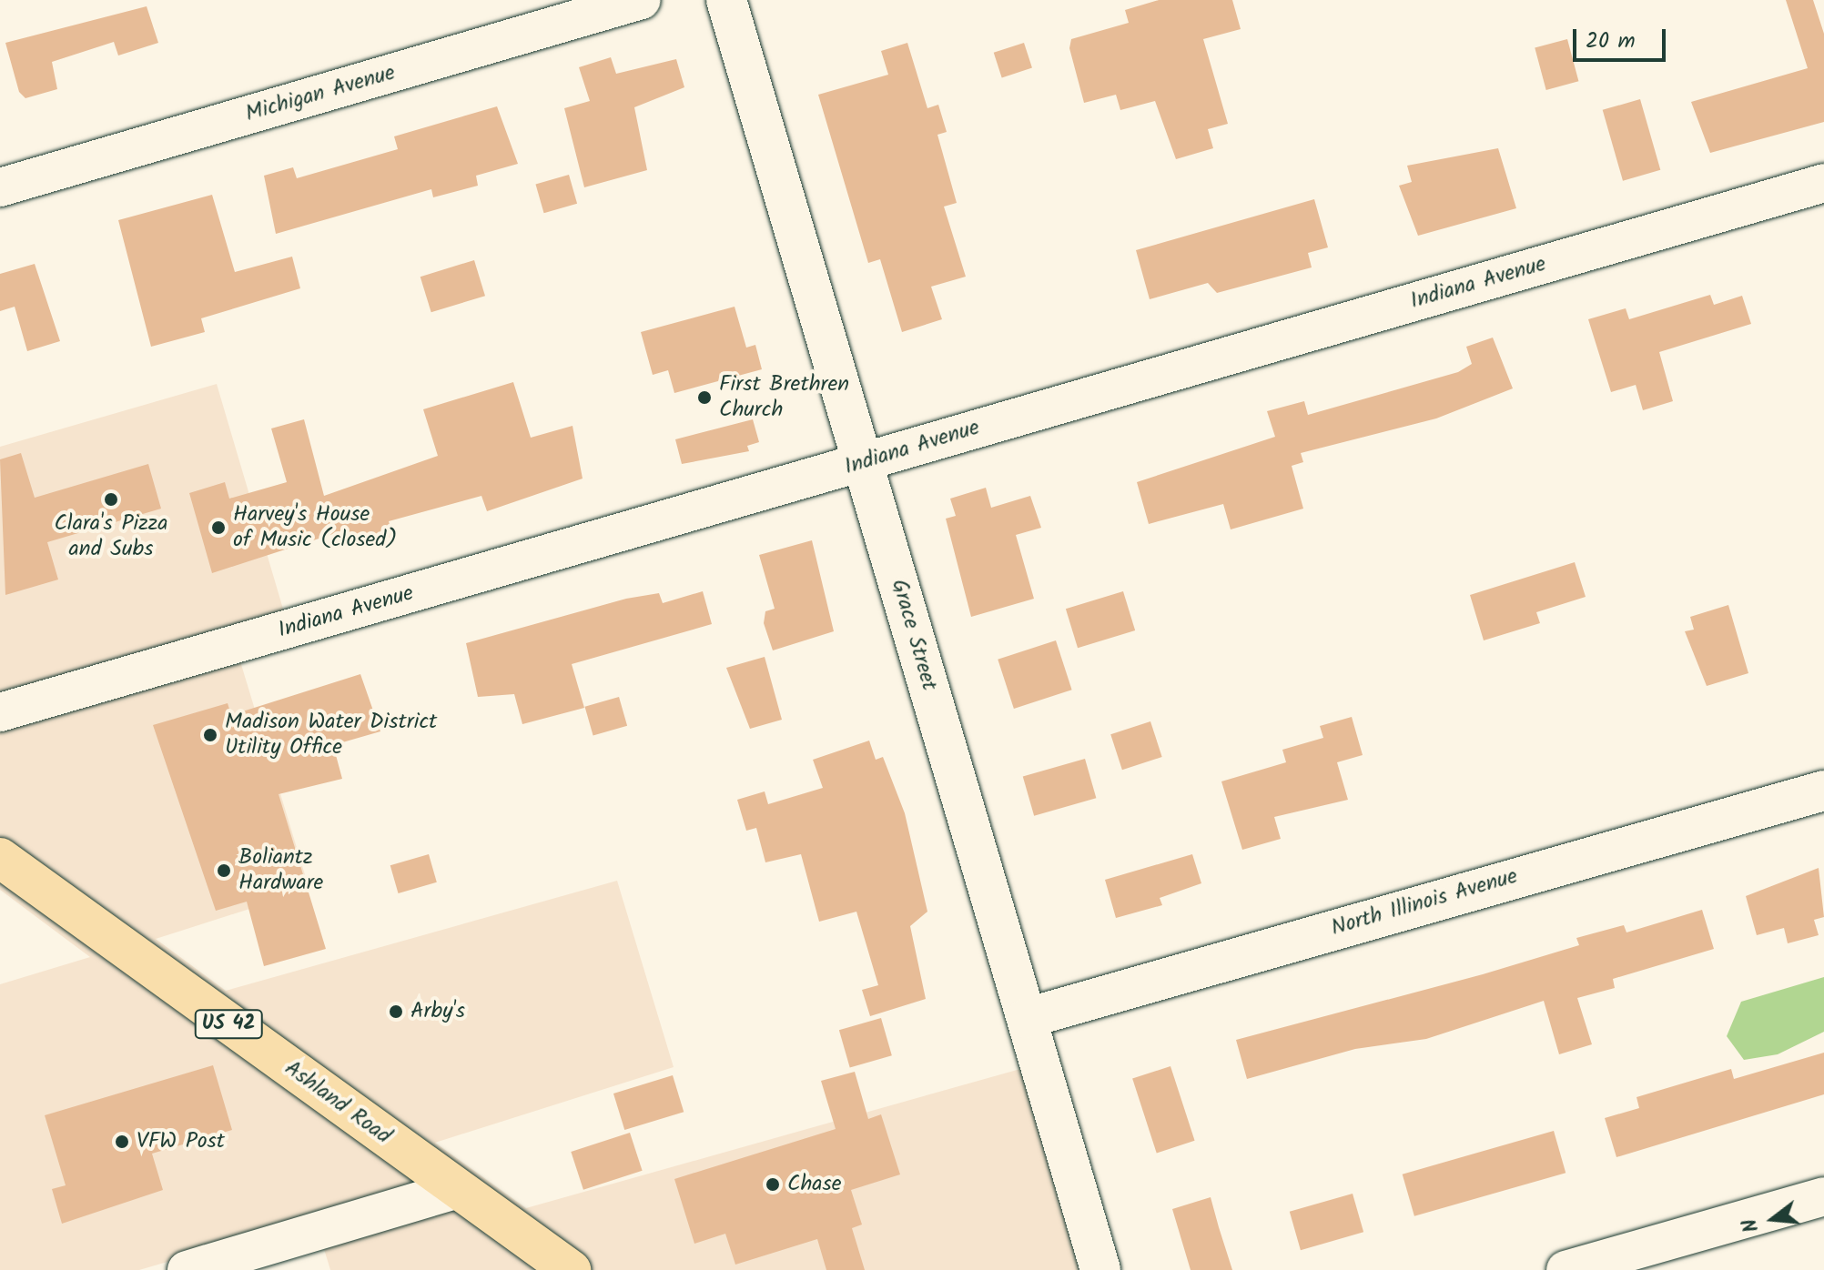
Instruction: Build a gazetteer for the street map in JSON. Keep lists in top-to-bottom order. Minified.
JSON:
{"streets":{"main road":["US 42","Ashland Road"],"street":["Michigan Avenue","Indiana Avenue","Grace Street","North Illinois Avenue"]},"crossings":[["Indiana Avenue","Grace Street"],["Grace Street","North Illinois Avenue"]],"places":["First Brethren Church","Clara's Pizza and Subs","Harvey's House of Music (closed)","Madison Water District Utility Office","Boliantz Hardware","Arby's","VFW Post","Chase"],"scale_bar":"20 m","north":"left"}
